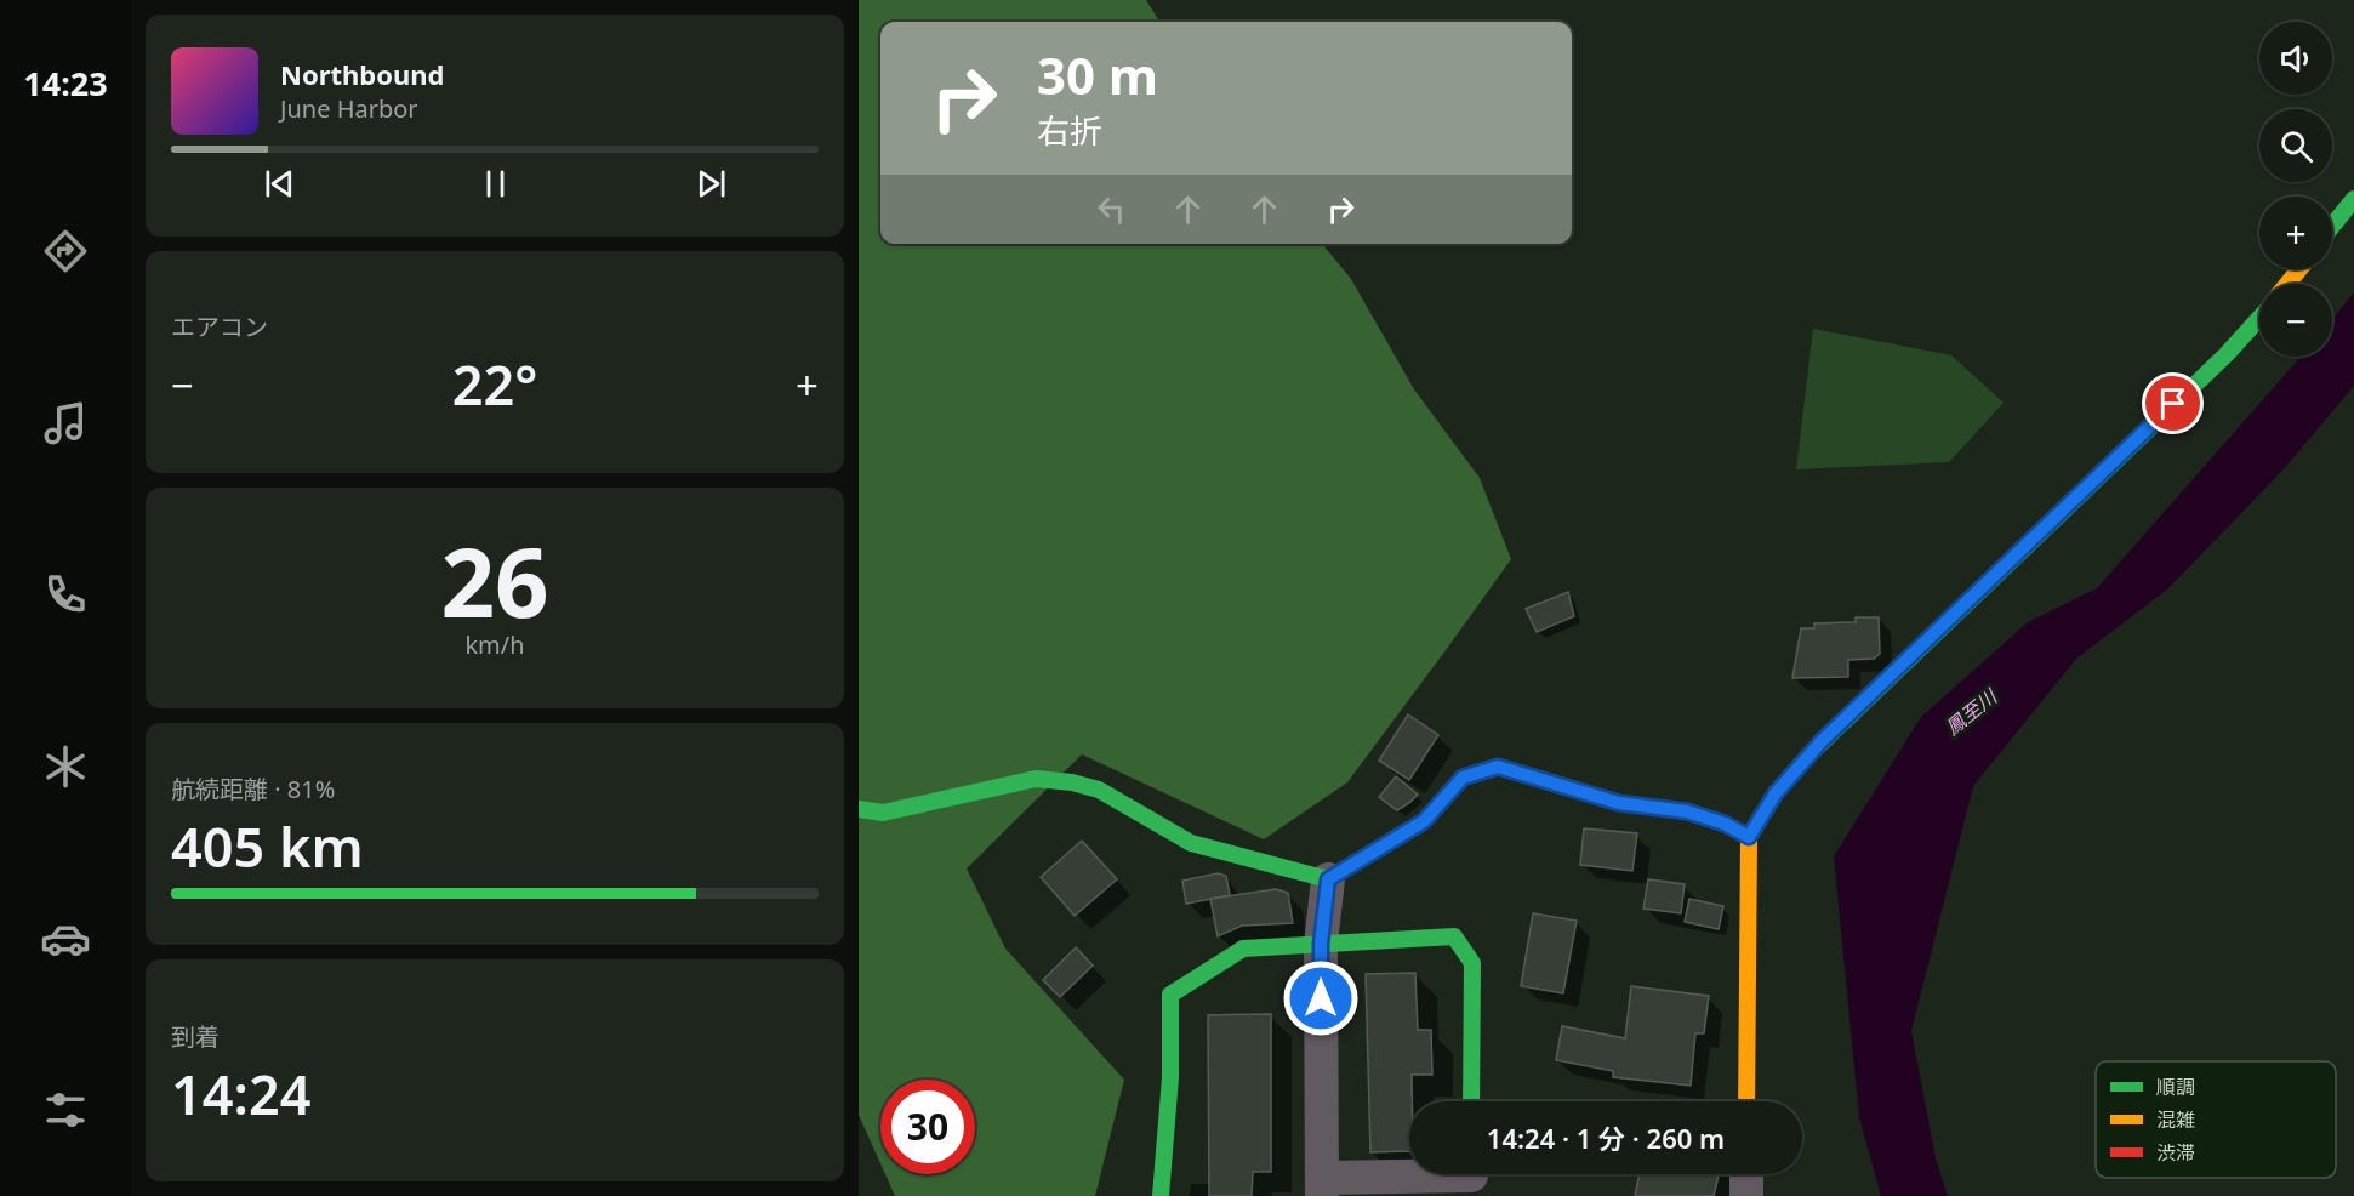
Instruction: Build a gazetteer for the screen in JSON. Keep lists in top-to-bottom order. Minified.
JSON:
{"water":["鳳至川"],"legend":["順調","混雑","渋滞"],"page":{"tabs":"14:23","map_buttons":["+","−"],"turn":["30 m","右折"],"song":["Northbound","June Harbor"],"tile":["エアコン",["26","km/h"],["航続距離 · 81%","405 km"],["到着","14:24"]],"heat":["−","22°","+"],"limit":"30","trip":"14:24 · 1 分 · 260 m"}}
